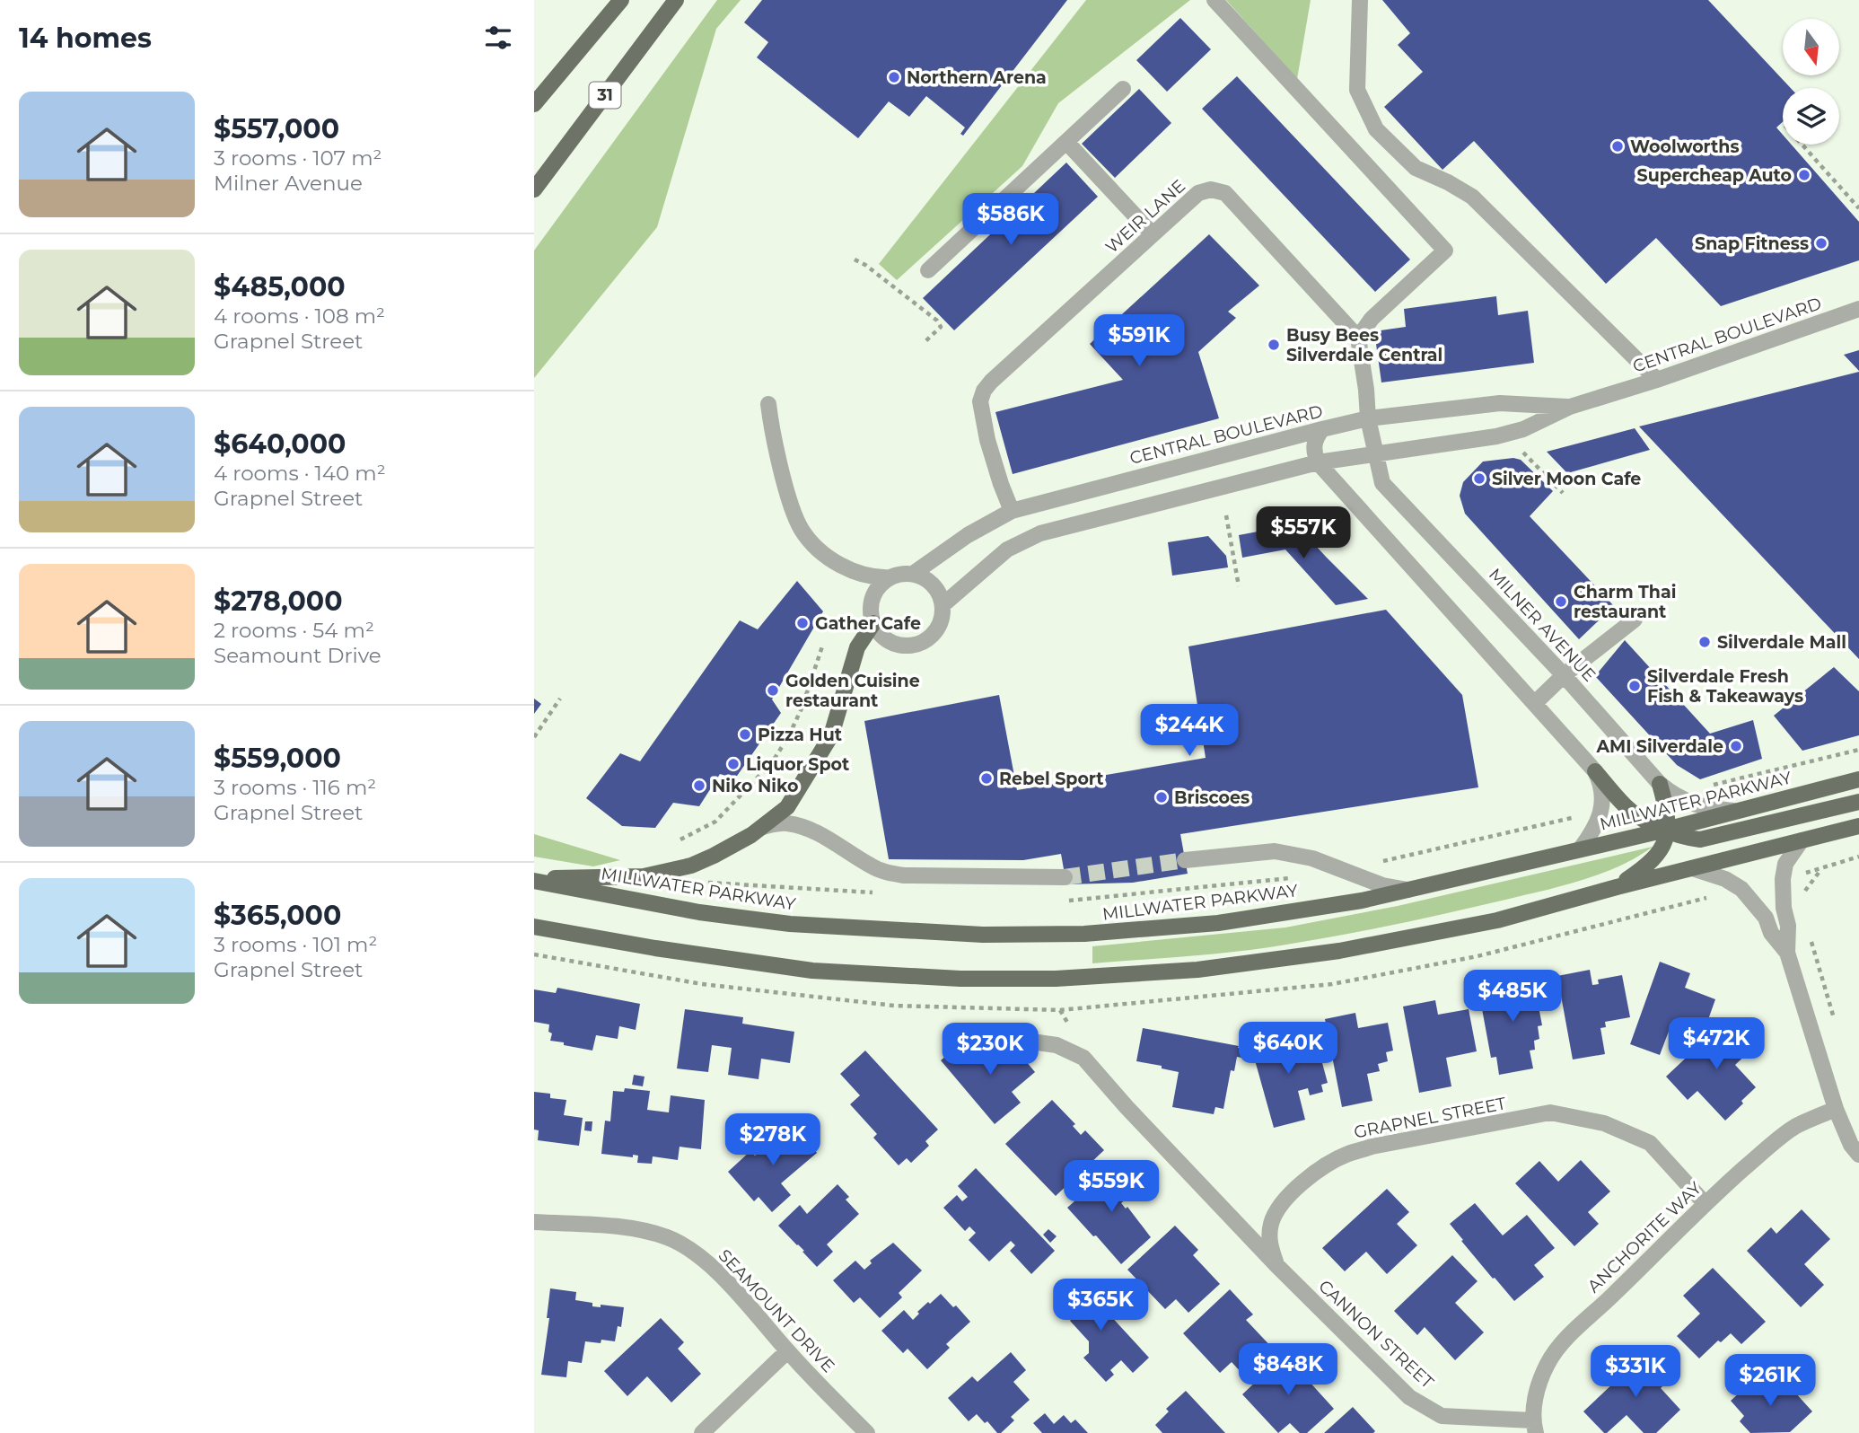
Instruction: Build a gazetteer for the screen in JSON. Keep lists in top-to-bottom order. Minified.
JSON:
{"streets":{"main road":["31","MILLWATER PARKWAY"],"street":["WEIR LANE","CENTRAL BOULEVARD","MILNER AVENUE","GRAPNEL STREET","ANCHORITE WAY","SEAMOUNT DRIVE","CANNON STREET"]},"crossings":[["WEIR LANE","CENTRAL BOULEVARD"],["CENTRAL BOULEVARD","MILNER AVENUE"],["MILNER AVENUE","MILLWATER PARKWAY"],["GRAPNEL STREET","ANCHORITE WAY"],["GRAPNEL STREET","CANNON STREET"],["ANCHORITE WAY","CANNON STREET"]],"places":["Northern Arena","Woolworths","Supercheap Auto","Snap Fitness","Busy Bees Silverdale Central","Silver Moon Cafe","Charm Thai restaurant","Gather Cafe","Silverdale Mall","Silverdale Fresh Fish & Takeaways","Golden Cuisine restaurant","Pizza Hut","AMI Silverdale","Liquor Spot","Rebel Sport","Niko Niko","Briscoes"],"north":"bottom","page":{"heading":"14 homes","list":[{"name":"$557,000","note":"3 rooms · 107 m² · Milner Avenue"},{"name":"$485,000","note":"4 rooms · 108 m² · Grapnel Street"},{"name":"$640,000","note":"4 rooms · 140 m² · Grapnel Street"},{"name":"$278,000","note":"2 rooms · 54 m² · Seamount Drive"},{"name":"$559,000","note":"3 rooms · 116 m² · Grapnel Street"},{"name":"$365,000","note":"3 rooms · 101 m² · Grapnel Street"}],"price":["$586K","$591K","$557K","$244K","$485K","$472K","$640K","$230K","$278K","$559K","$365K","$848K","$331K","$261K"]}}
